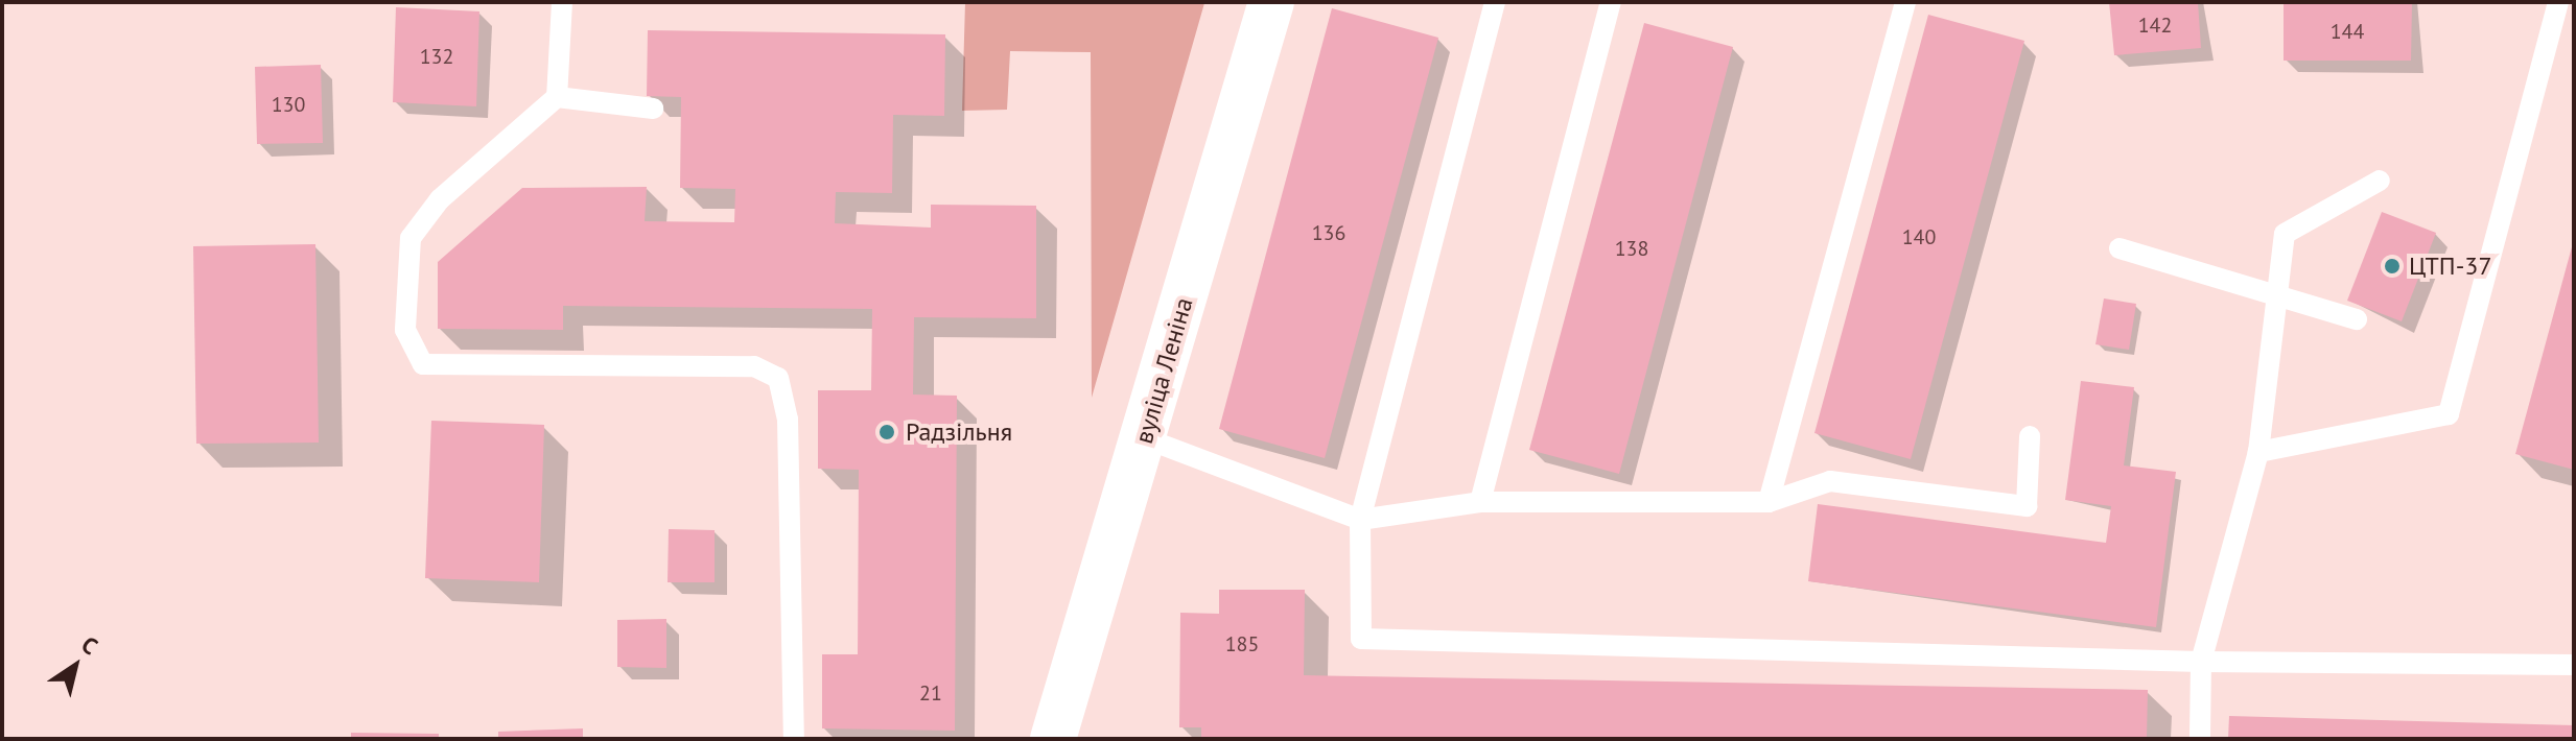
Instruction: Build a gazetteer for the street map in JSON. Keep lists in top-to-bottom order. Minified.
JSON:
{"streets":{"main road":["вуліца Леніна"]},"places":["ЦТП-37","Радзільня"],"house_numbers":["142","144","132","130","136","140","138","185","21"],"north":"top right"}
